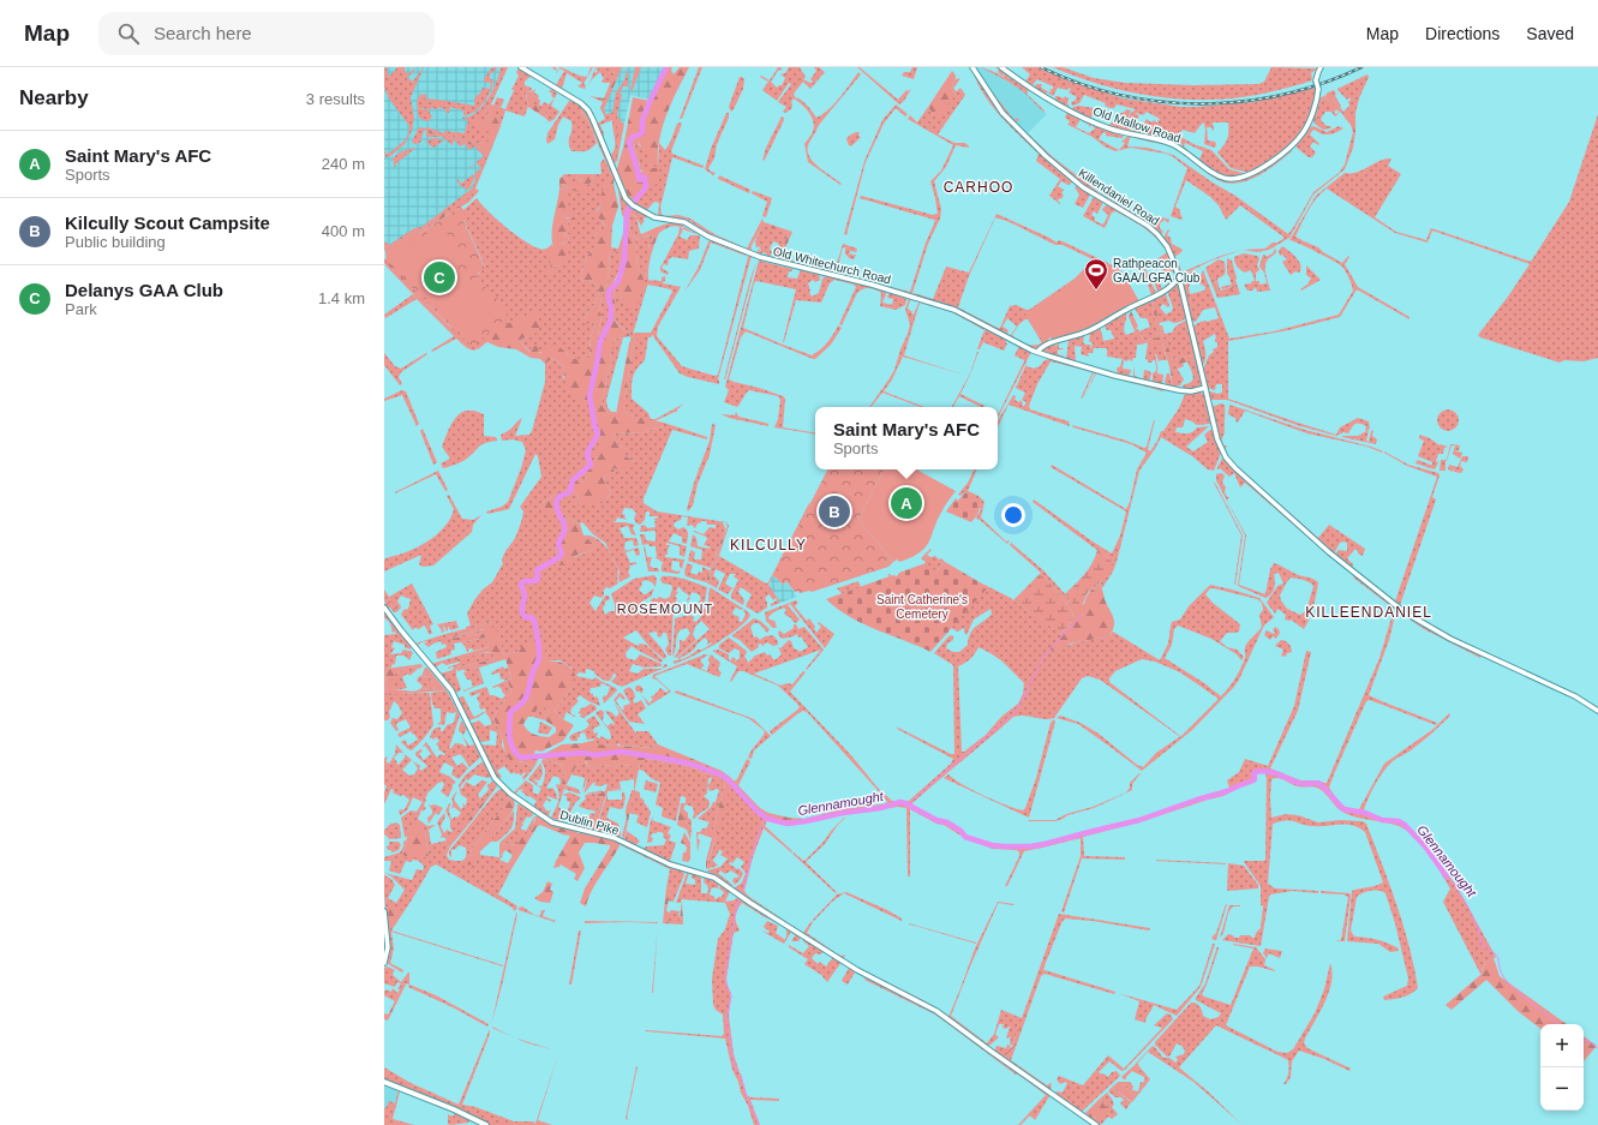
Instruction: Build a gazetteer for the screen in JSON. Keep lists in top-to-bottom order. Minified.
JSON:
{"streets":{"street":["Old Mallow Road","Killendaniel Road","Old Whitechurch Road","Dublin Pike"]},"crossings":[["Killendaniel Road","Old Whitechurch Road"]],"districts":["CARHOO","KILCULLY","ROSEMOUNT","KILLEENDANIEL"],"water":["Glennamought"],"parks":["Saint Catherine's Cemetery"],"places":{"sports":["Rathpeacon GAA/LGFA Club"]},"page":{"header":"Map","search":"Search here","nav":["Map","Directions","Saved"],"heading":["Nearby","3 results"],"list":[{"mark":"A","name":"Saint Mary's AFC","note":"Sports","value":"240 m"},{"mark":"B","name":"Kilcully Scout Campsite","note":"Public building","value":"400 m"},{"mark":"C","name":"Delanys GAA Club","note":"Park","value":"1.4 km"}],"pins":["C","A","B"],"popup":["Saint Mary's AFC","Sports"],"map_buttons":["+","−"]}}
